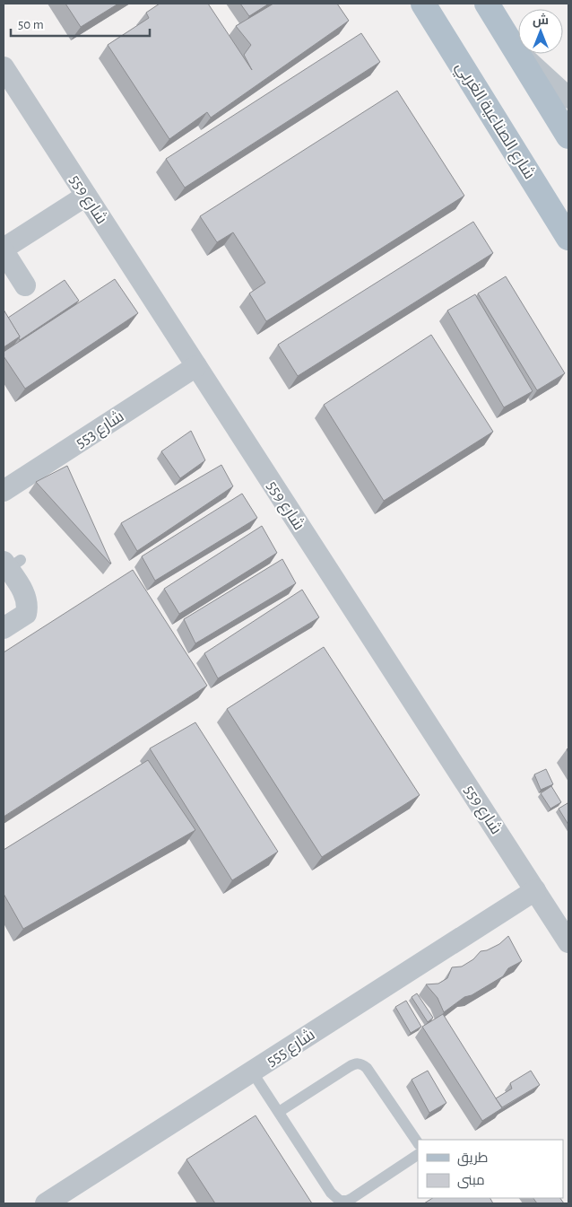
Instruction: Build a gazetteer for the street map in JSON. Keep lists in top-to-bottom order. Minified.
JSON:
{"streets":{"main road":["شارع الصناعية الغربي"],"street":["شارع 559","شارع 553","شارع 555"]},"crossings":[["شارع 559","شارع 553"],["شارع 559","شارع 555"]],"legend":["طريق","مبنى"],"scale_bar":"50 m","north":"top"}
